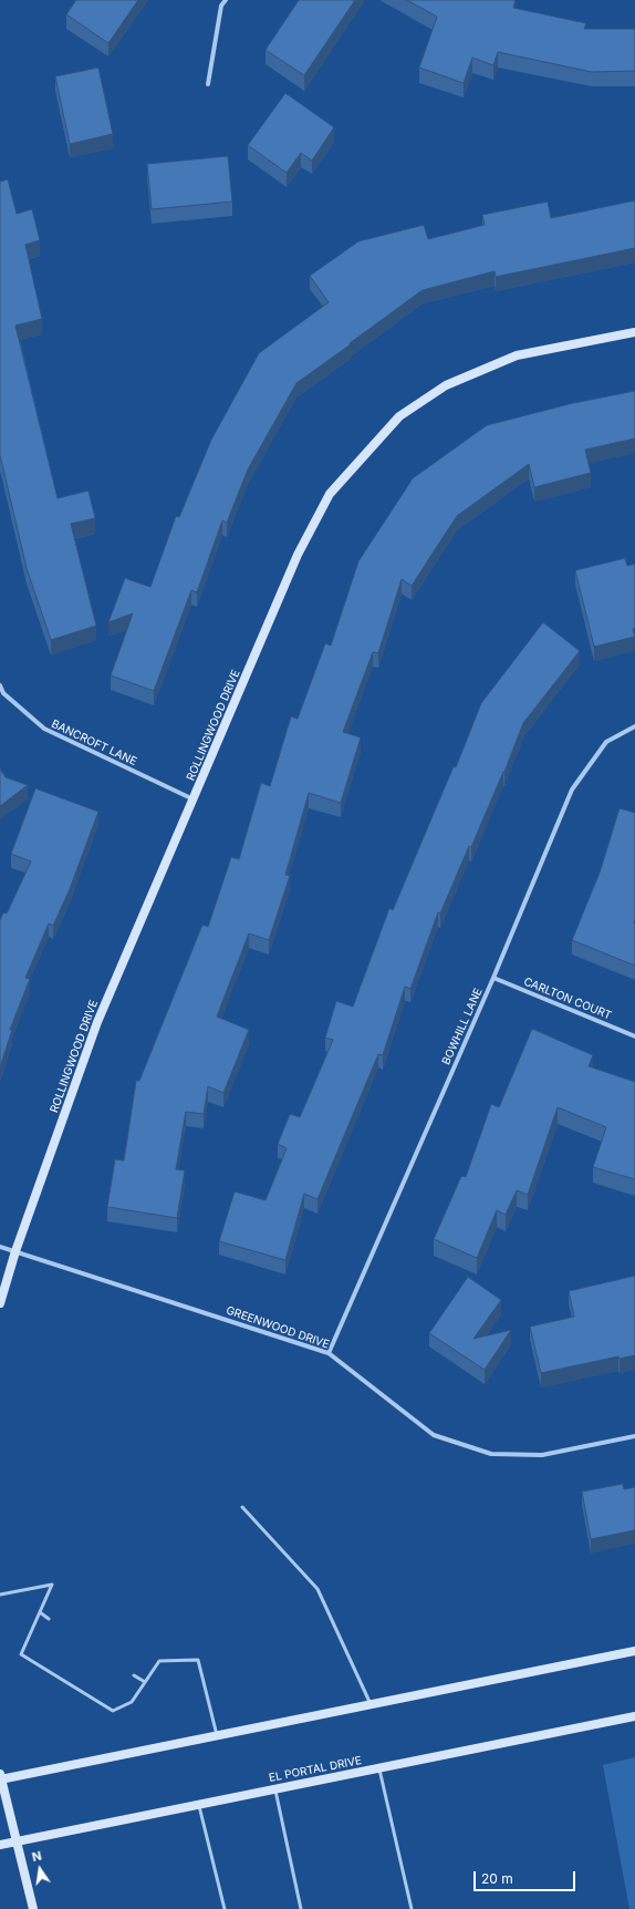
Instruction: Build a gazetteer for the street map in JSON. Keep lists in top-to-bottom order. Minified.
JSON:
{"streets":{"street":["ROLLINGWOOD DRIVE","BANCROFT LANE","CARLTON COURT","BOWHILL LANE","GREENWOOD DRIVE","EL PORTAL DRIVE"]},"crossings":[["ROLLINGWOOD DRIVE","BANCROFT LANE"],["ROLLINGWOOD DRIVE","GREENWOOD DRIVE"],["CARLTON COURT","BOWHILL LANE"],["BOWHILL LANE","GREENWOOD DRIVE"]],"scale_bar":"20 m","north":"top"}
